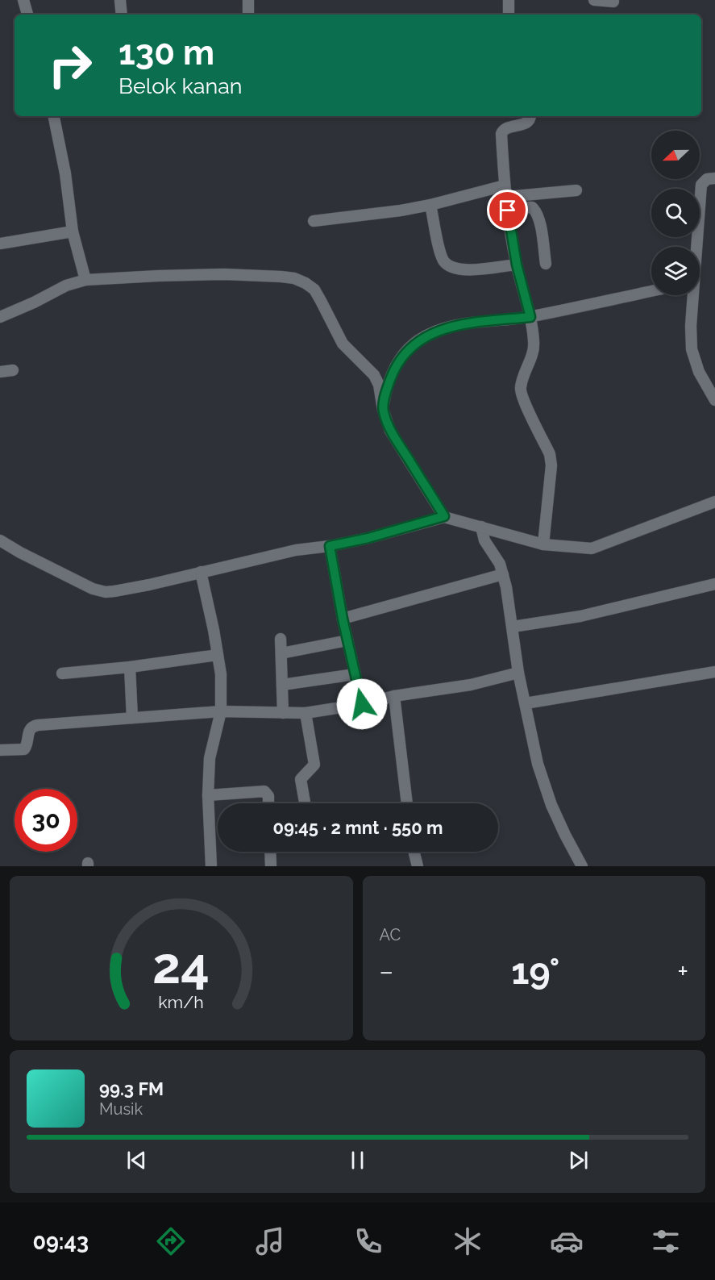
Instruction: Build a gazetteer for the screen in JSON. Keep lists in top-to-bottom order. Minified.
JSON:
{"north":"left","page":{"turn":["130 m","Belok kanan"],"limit":"30","trip":"09:45 · 2 mnt · 550 m","tile":"AC","heat":["−","19°","+"],"song":["99.3 FM","Musik"],"tabs":"09:43","gauge":["24","km/h"]}}
